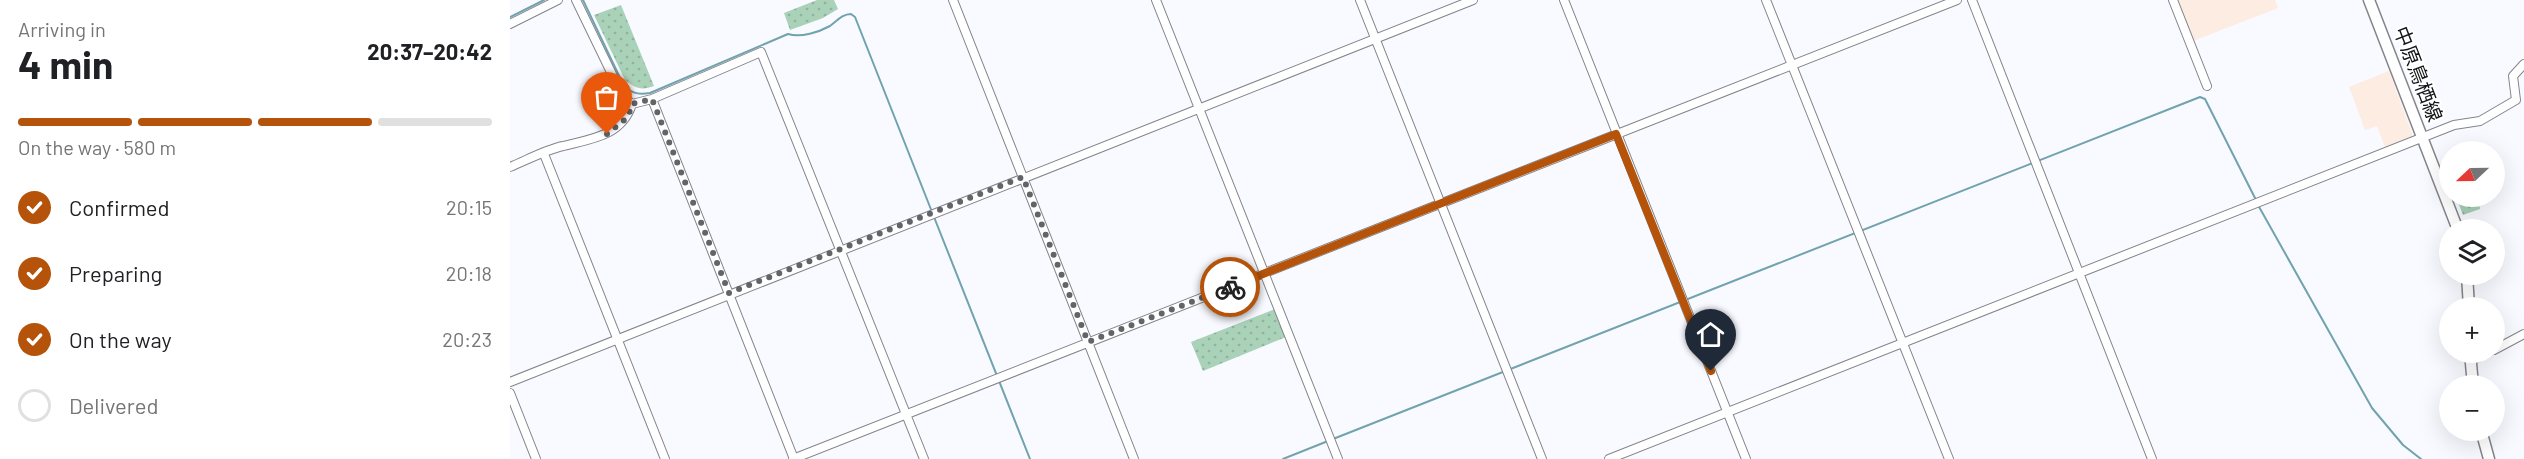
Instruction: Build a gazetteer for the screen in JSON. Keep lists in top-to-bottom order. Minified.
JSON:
{"streets":{"main road":["中原鳥栖線"]},"north":"left","page":{"heading":["4 min","Arriving in","20:37–20:42"],"bar":"On the way · 580 m","map_buttons":["+","−"],"list":[["Confirmed","20:15"],["Preparing","20:18"],["On the way","20:23"],"Delivered"]}}
